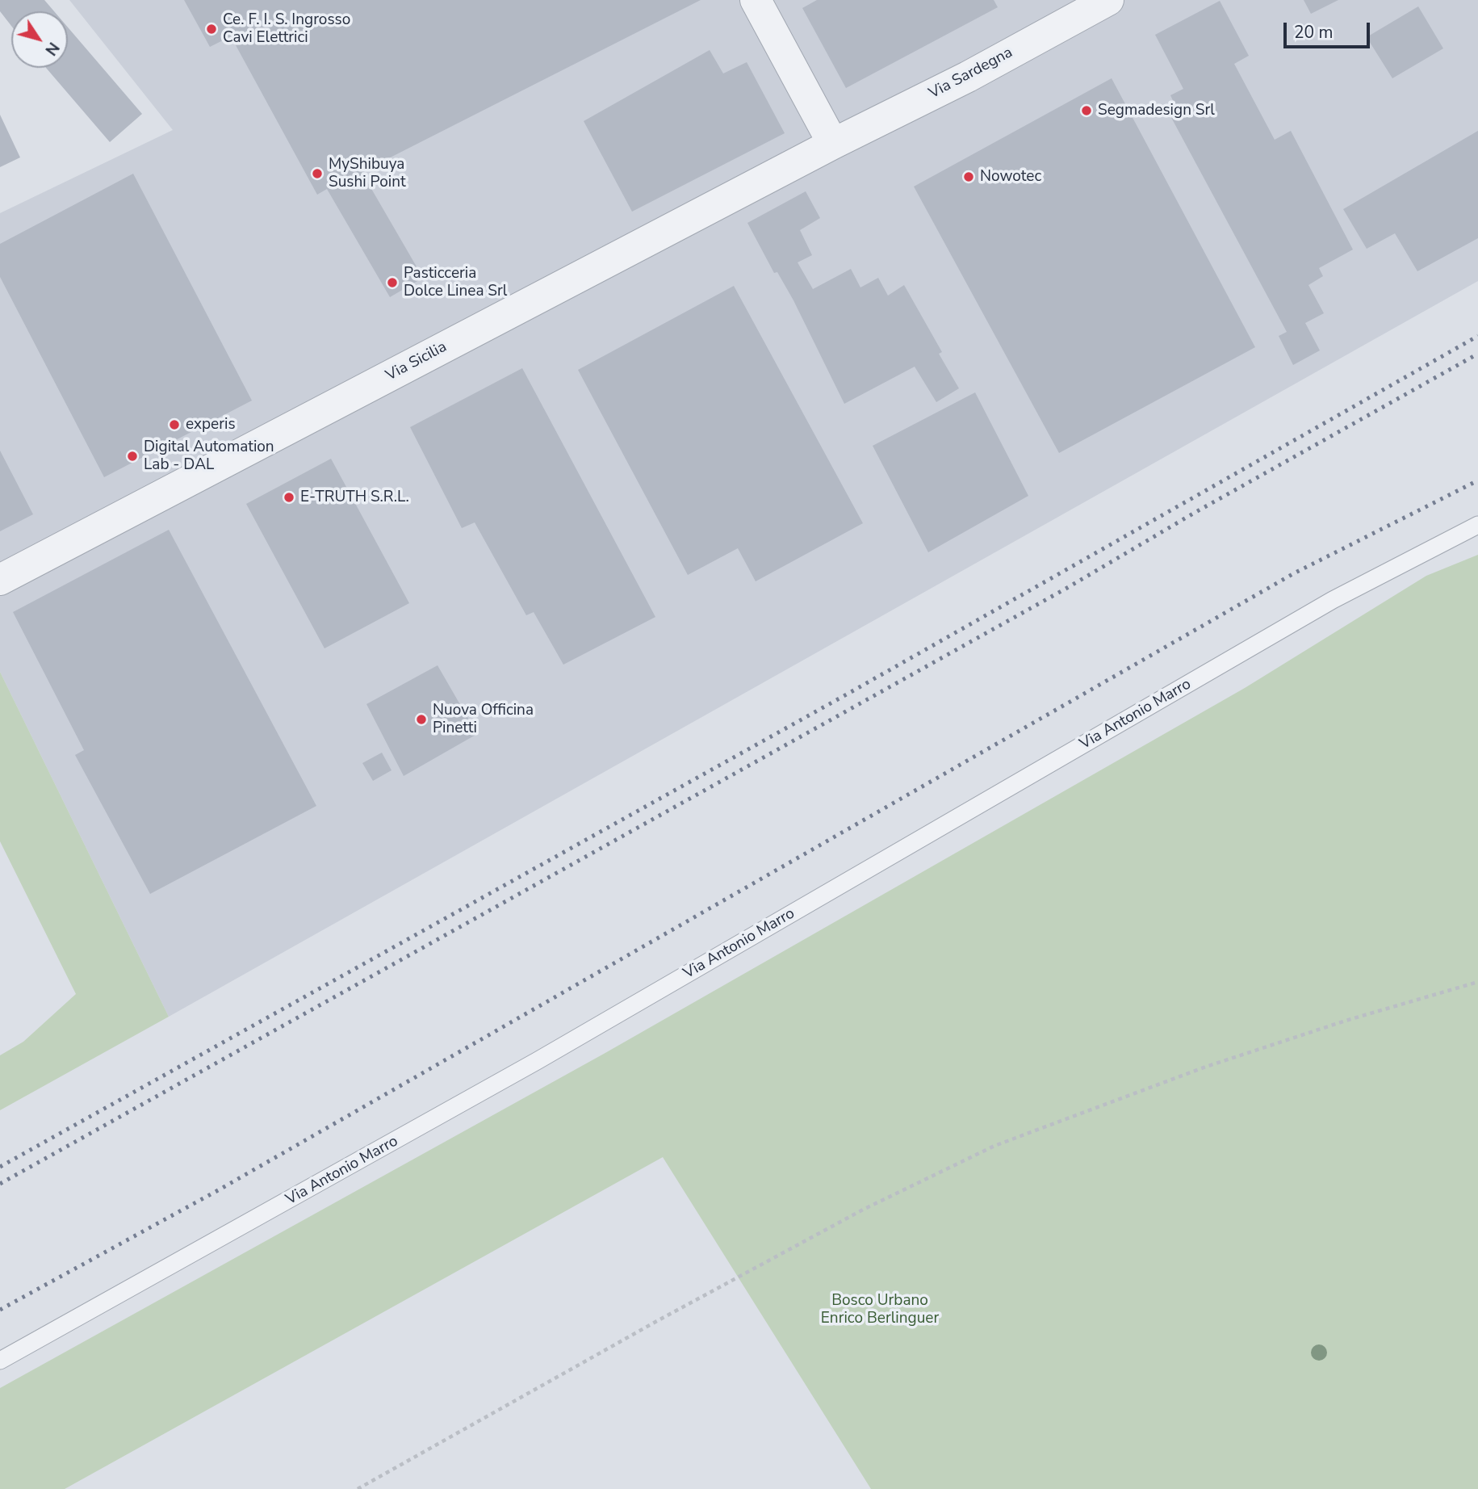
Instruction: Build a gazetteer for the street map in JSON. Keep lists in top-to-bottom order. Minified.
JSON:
{"streets":{"street":["Via Sardegna","Via Sicilia"],"lane":["Via Antonio Marro"]},"crossings":[["Via Sardegna","Via Sicilia"]],"parks":["Bosco Urbano Enrico Berlinguer"],"places":["Ce. F. I. S. Ingrosso Cavi Elettrici","Segmadesign Srl","MyShibuya Sushi Point","Nowotec","Pasticceria Dolce Linea Srl","experis","Digital Automation Lab - DAL","E-TRUTH S.R.L.","Nuova Officina Pinetti"],"scale_bar":"20 m","north":"bottom right"}
